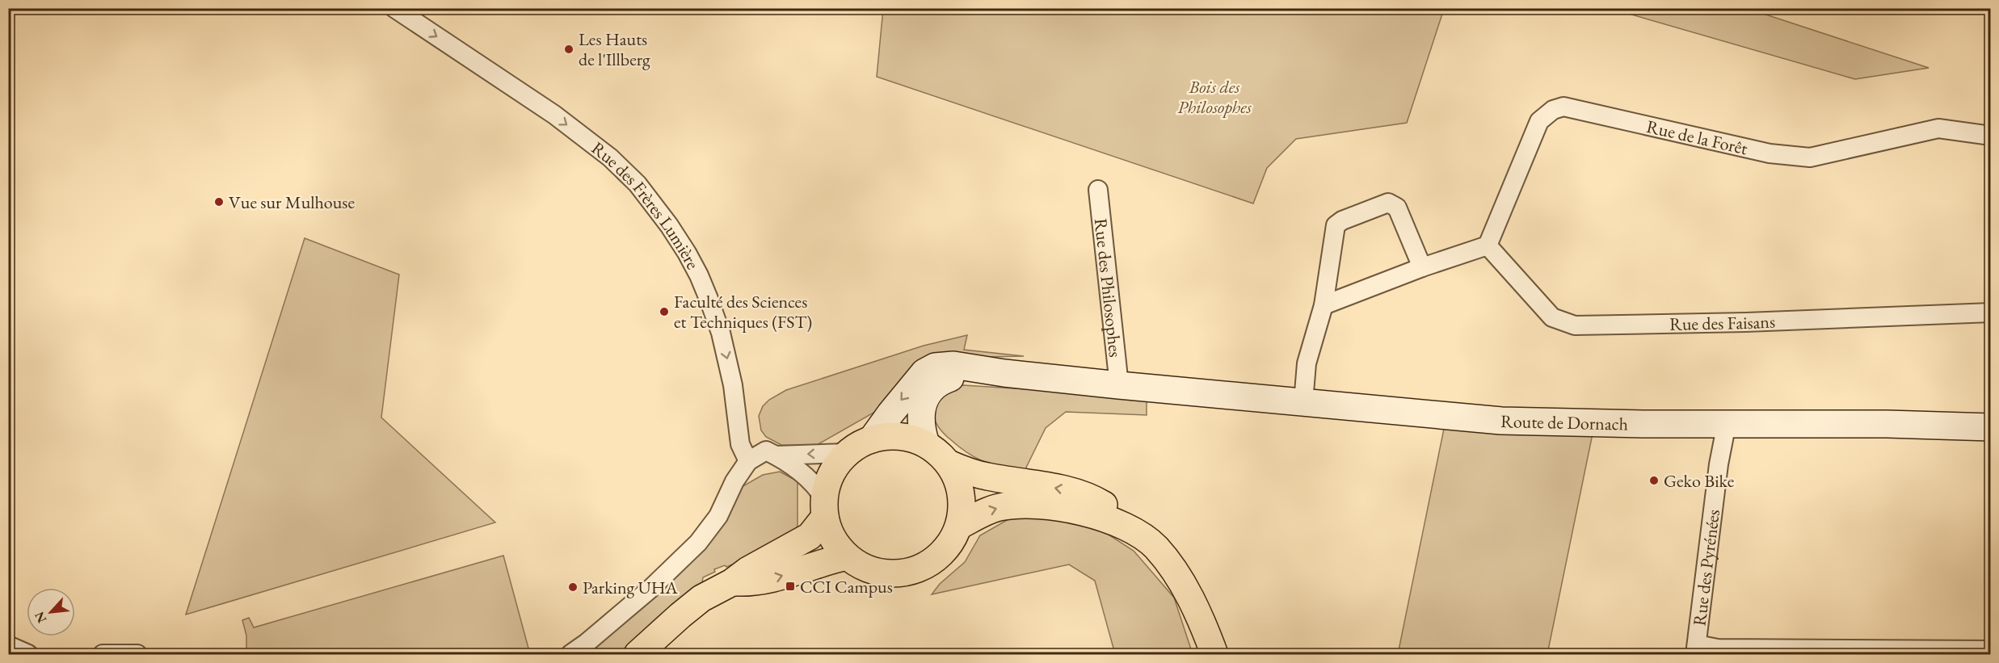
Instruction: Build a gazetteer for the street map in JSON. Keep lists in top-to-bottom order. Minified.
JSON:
{"streets":{"main road":["Route de Dornach"],"street":["Rue de la Forêt","Rue des Frères Lumière","Rue des Philosophes","Rue des Faisans","Rue des Pyrénées"]},"crossings":[["Rue de la Forêt","Rue des Faisans"],["Rue des Philosophes","Route de Dornach"],["Route de Dornach","Rue des Pyrénées"]],"one_way":["Rue des Frères Lumière"],"parks":["Bois des Philosophes"],"places":{"other":["Les Hauts de l'Illberg","Vue sur Mulhouse","Faculté des Sciences et Techniques (FST)","Geko Bike","Parking UHA"],"transit":["CCI Campus"]},"north":"bottom left"}
